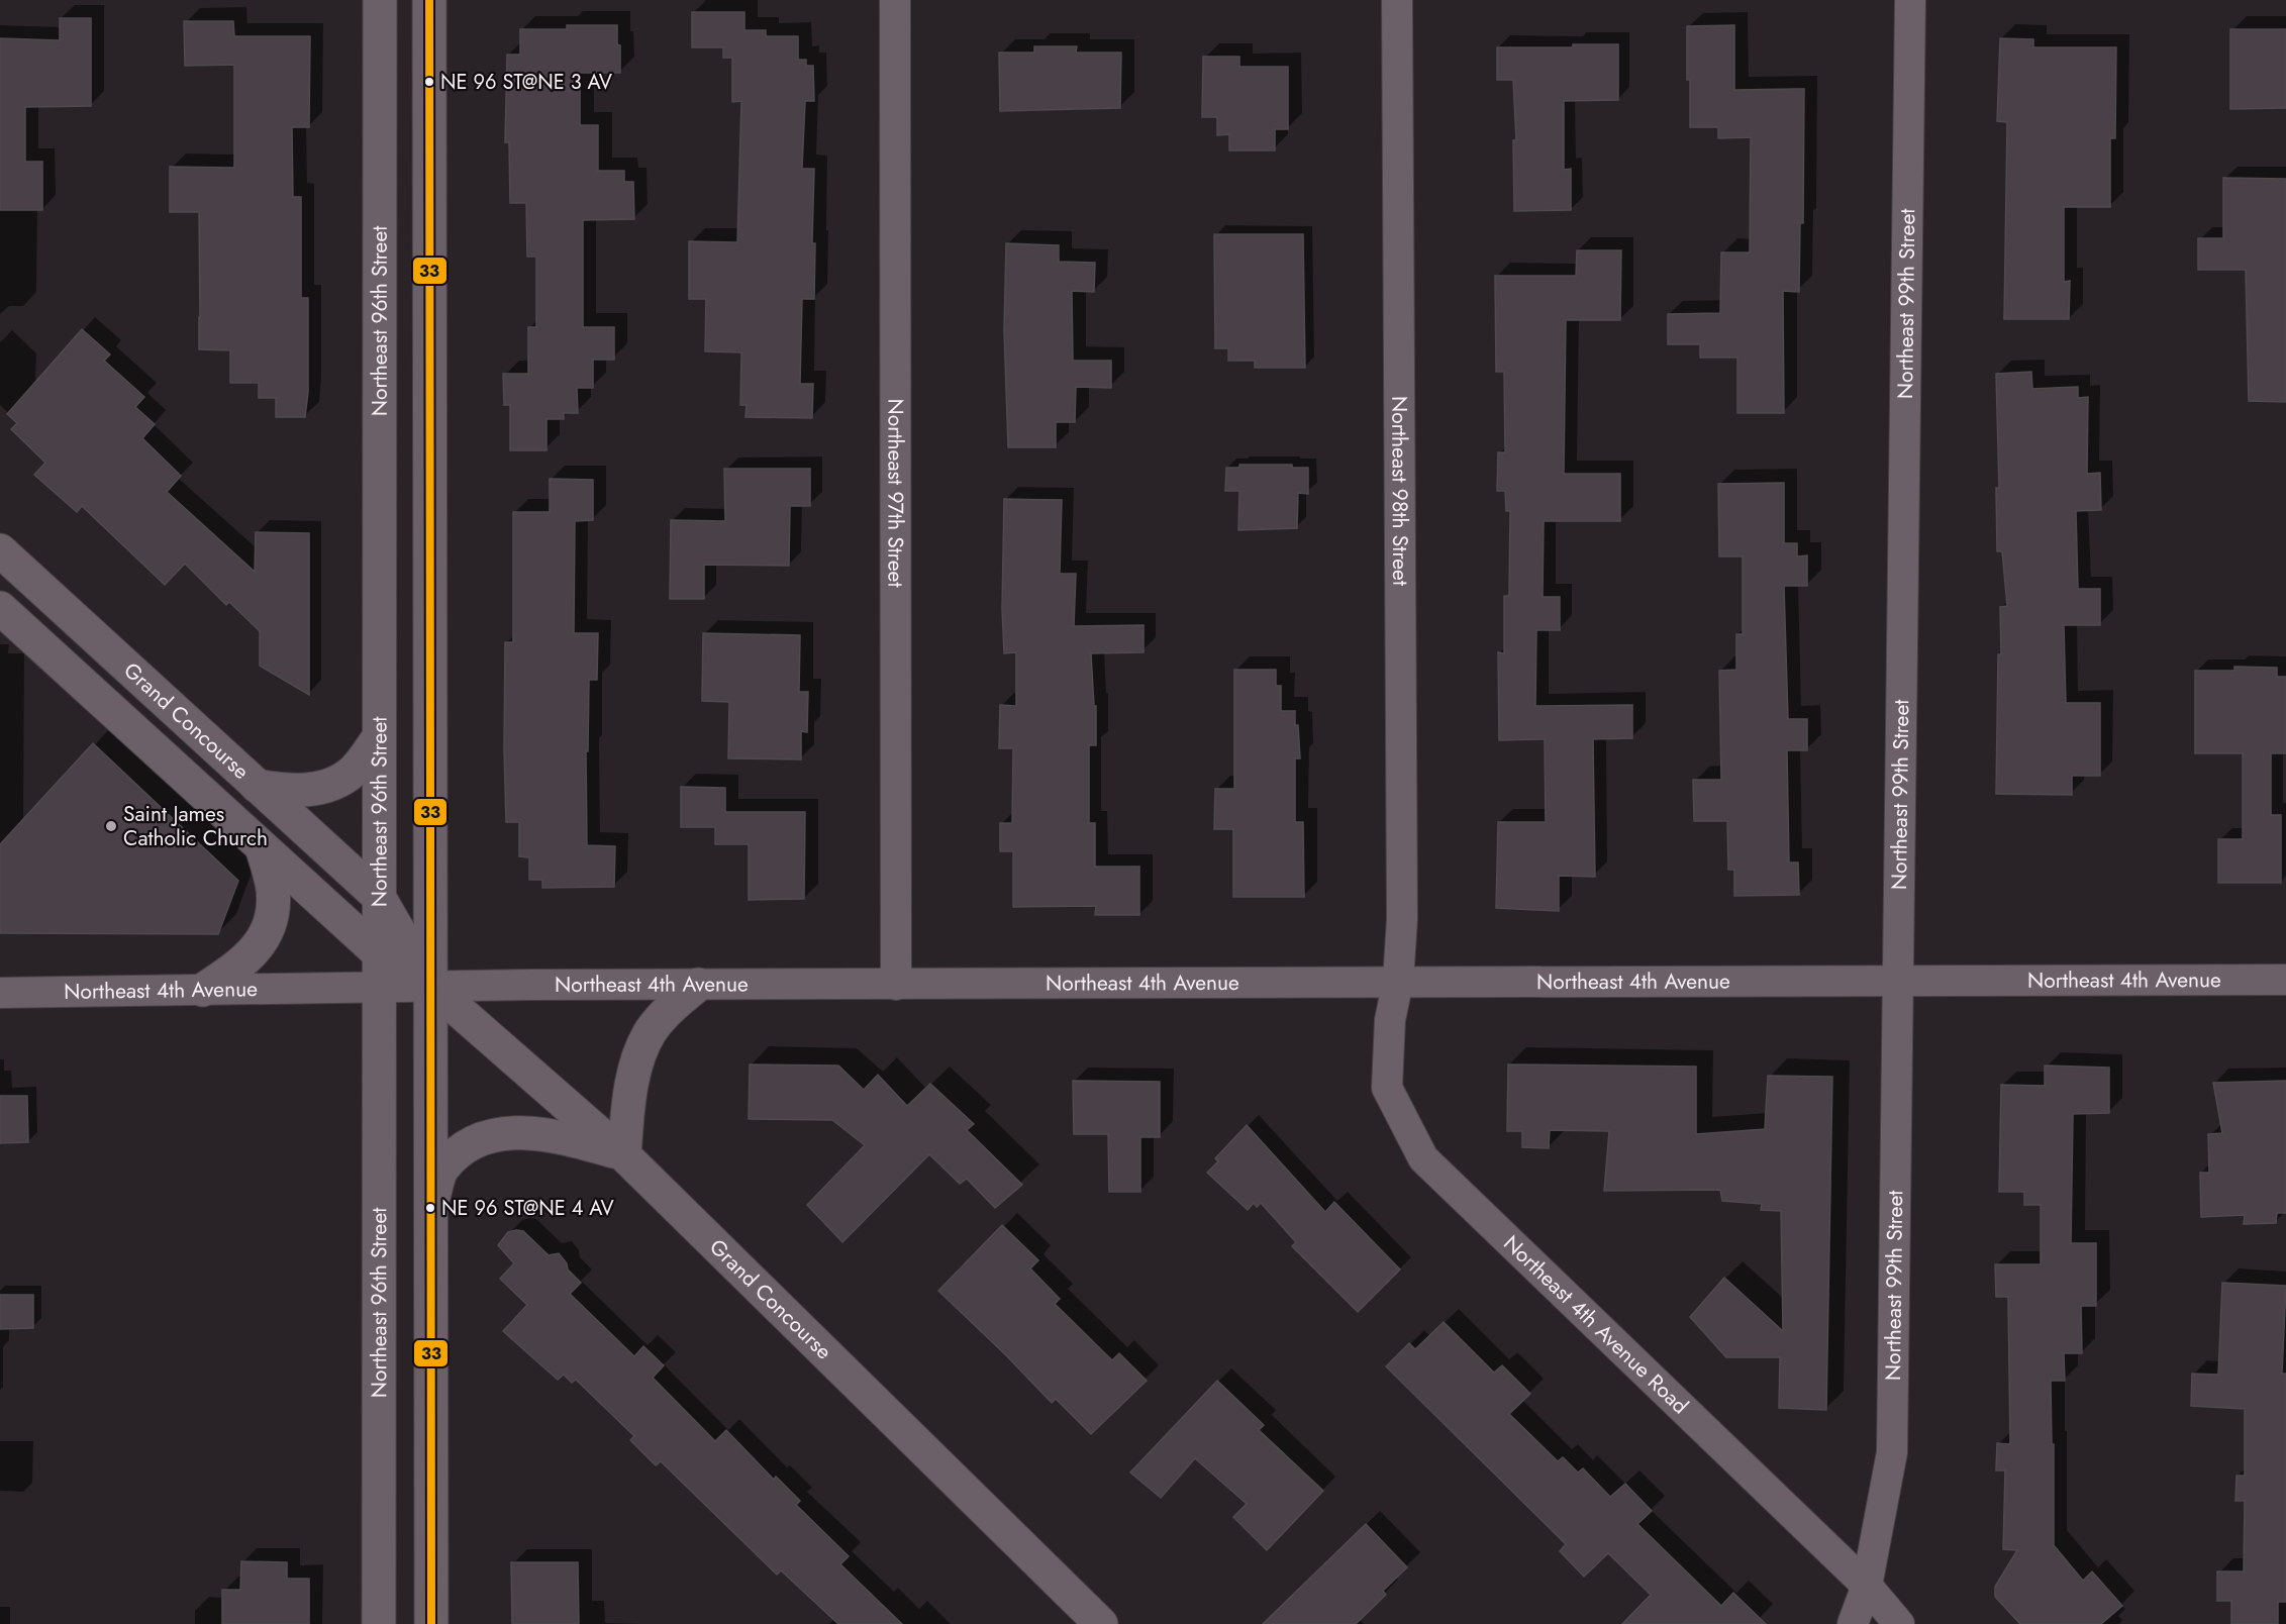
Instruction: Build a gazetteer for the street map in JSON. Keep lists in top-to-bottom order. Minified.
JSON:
{"streets":{"street":["Northeast 99th Street","Northeast 96th Street","Northeast 98th Street","Northeast 97th Street","Grand Concourse","Northeast 4th Avenue","Northeast 4th Avenue Road"]},"crossings":[["Northeast 99th Street","Northeast 4th Avenue"],["Northeast 99th Street","Northeast 4th Avenue Road"],["Northeast 96th Street","Grand Concourse"],["Northeast 96th Street","Northeast 4th Avenue"],["Northeast 98th Street","Northeast 4th Avenue"],["Northeast 98th Street","Northeast 4th Avenue Road"],["Northeast 97th Street","Northeast 4th Avenue"],["Grand Concourse","Northeast 4th Avenue"],["Northeast 4th Avenue","Northeast 4th Avenue Road"]],"places":["NE 96 ST@NE 3 AV","Saint James Catholic Church","NE 96 ST@NE 4 AV"],"lines":["transit line 33"]}
